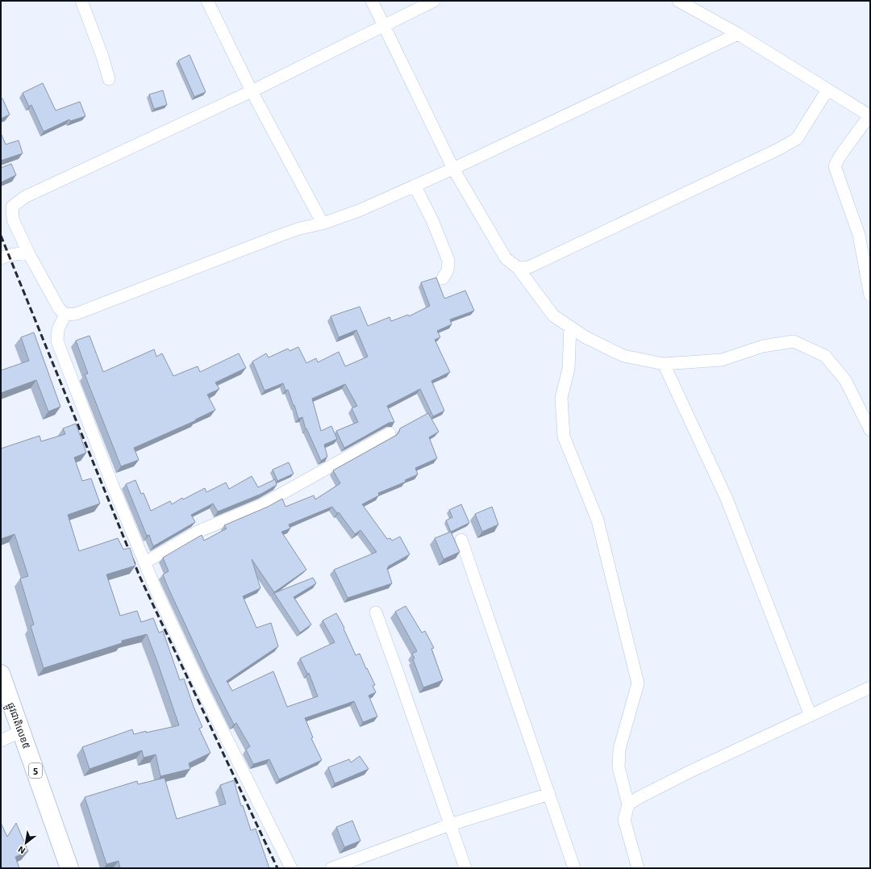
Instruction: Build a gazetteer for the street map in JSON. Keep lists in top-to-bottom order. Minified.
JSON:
{"streets":{"highway":["ផ្លូវជាតិលេខ៥","5"]},"north":"bottom left"}
